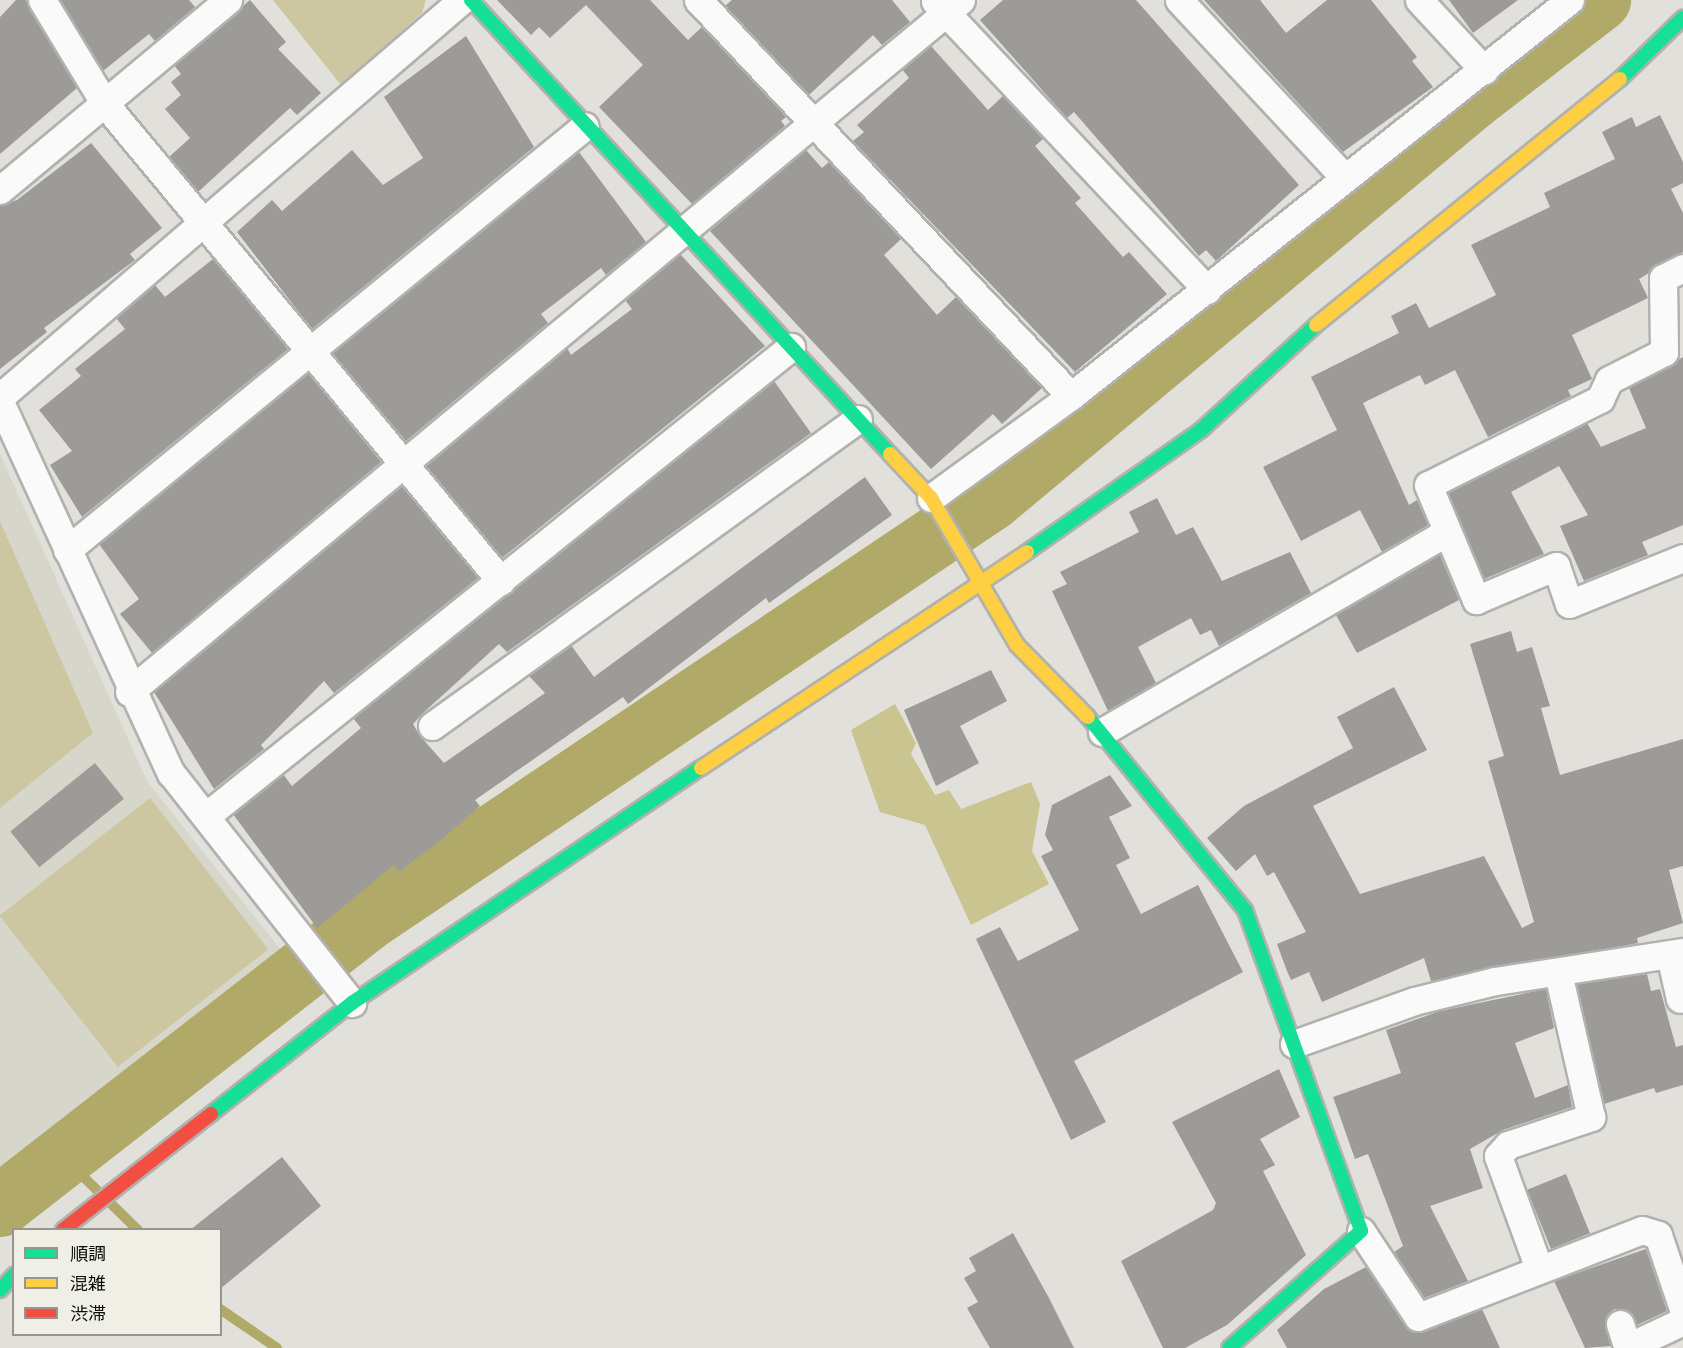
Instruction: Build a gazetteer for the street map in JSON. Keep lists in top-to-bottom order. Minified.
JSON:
{"legend":["順調","混雑","渋滞"]}
